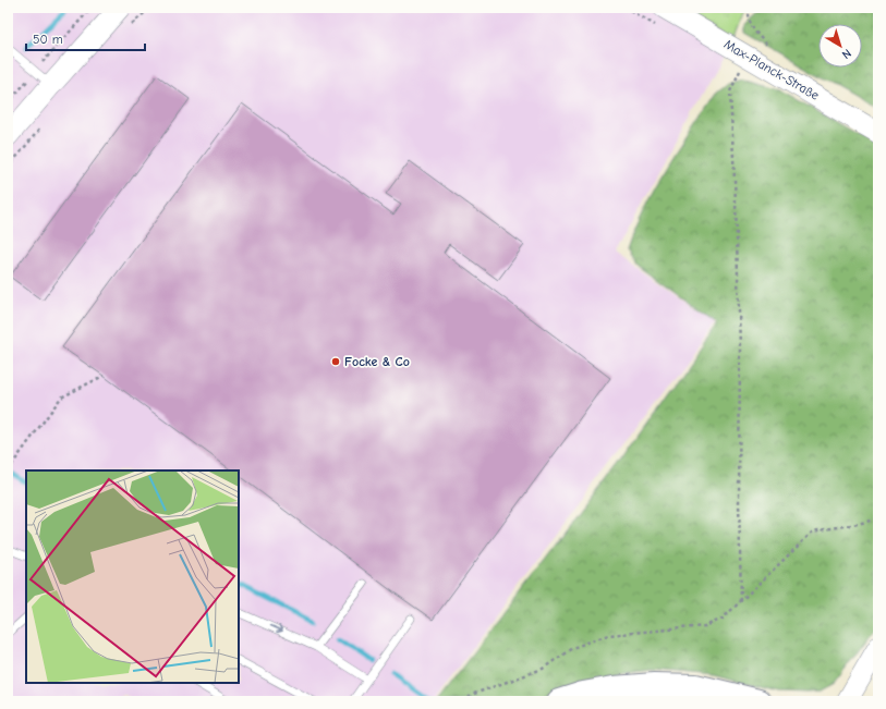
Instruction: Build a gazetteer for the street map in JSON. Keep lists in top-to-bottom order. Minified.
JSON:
{"streets":{"street":["Max-Planck-Straße"]},"places":["Focke & Co"],"scale_bar":"50 m","north":"bottom right"}
